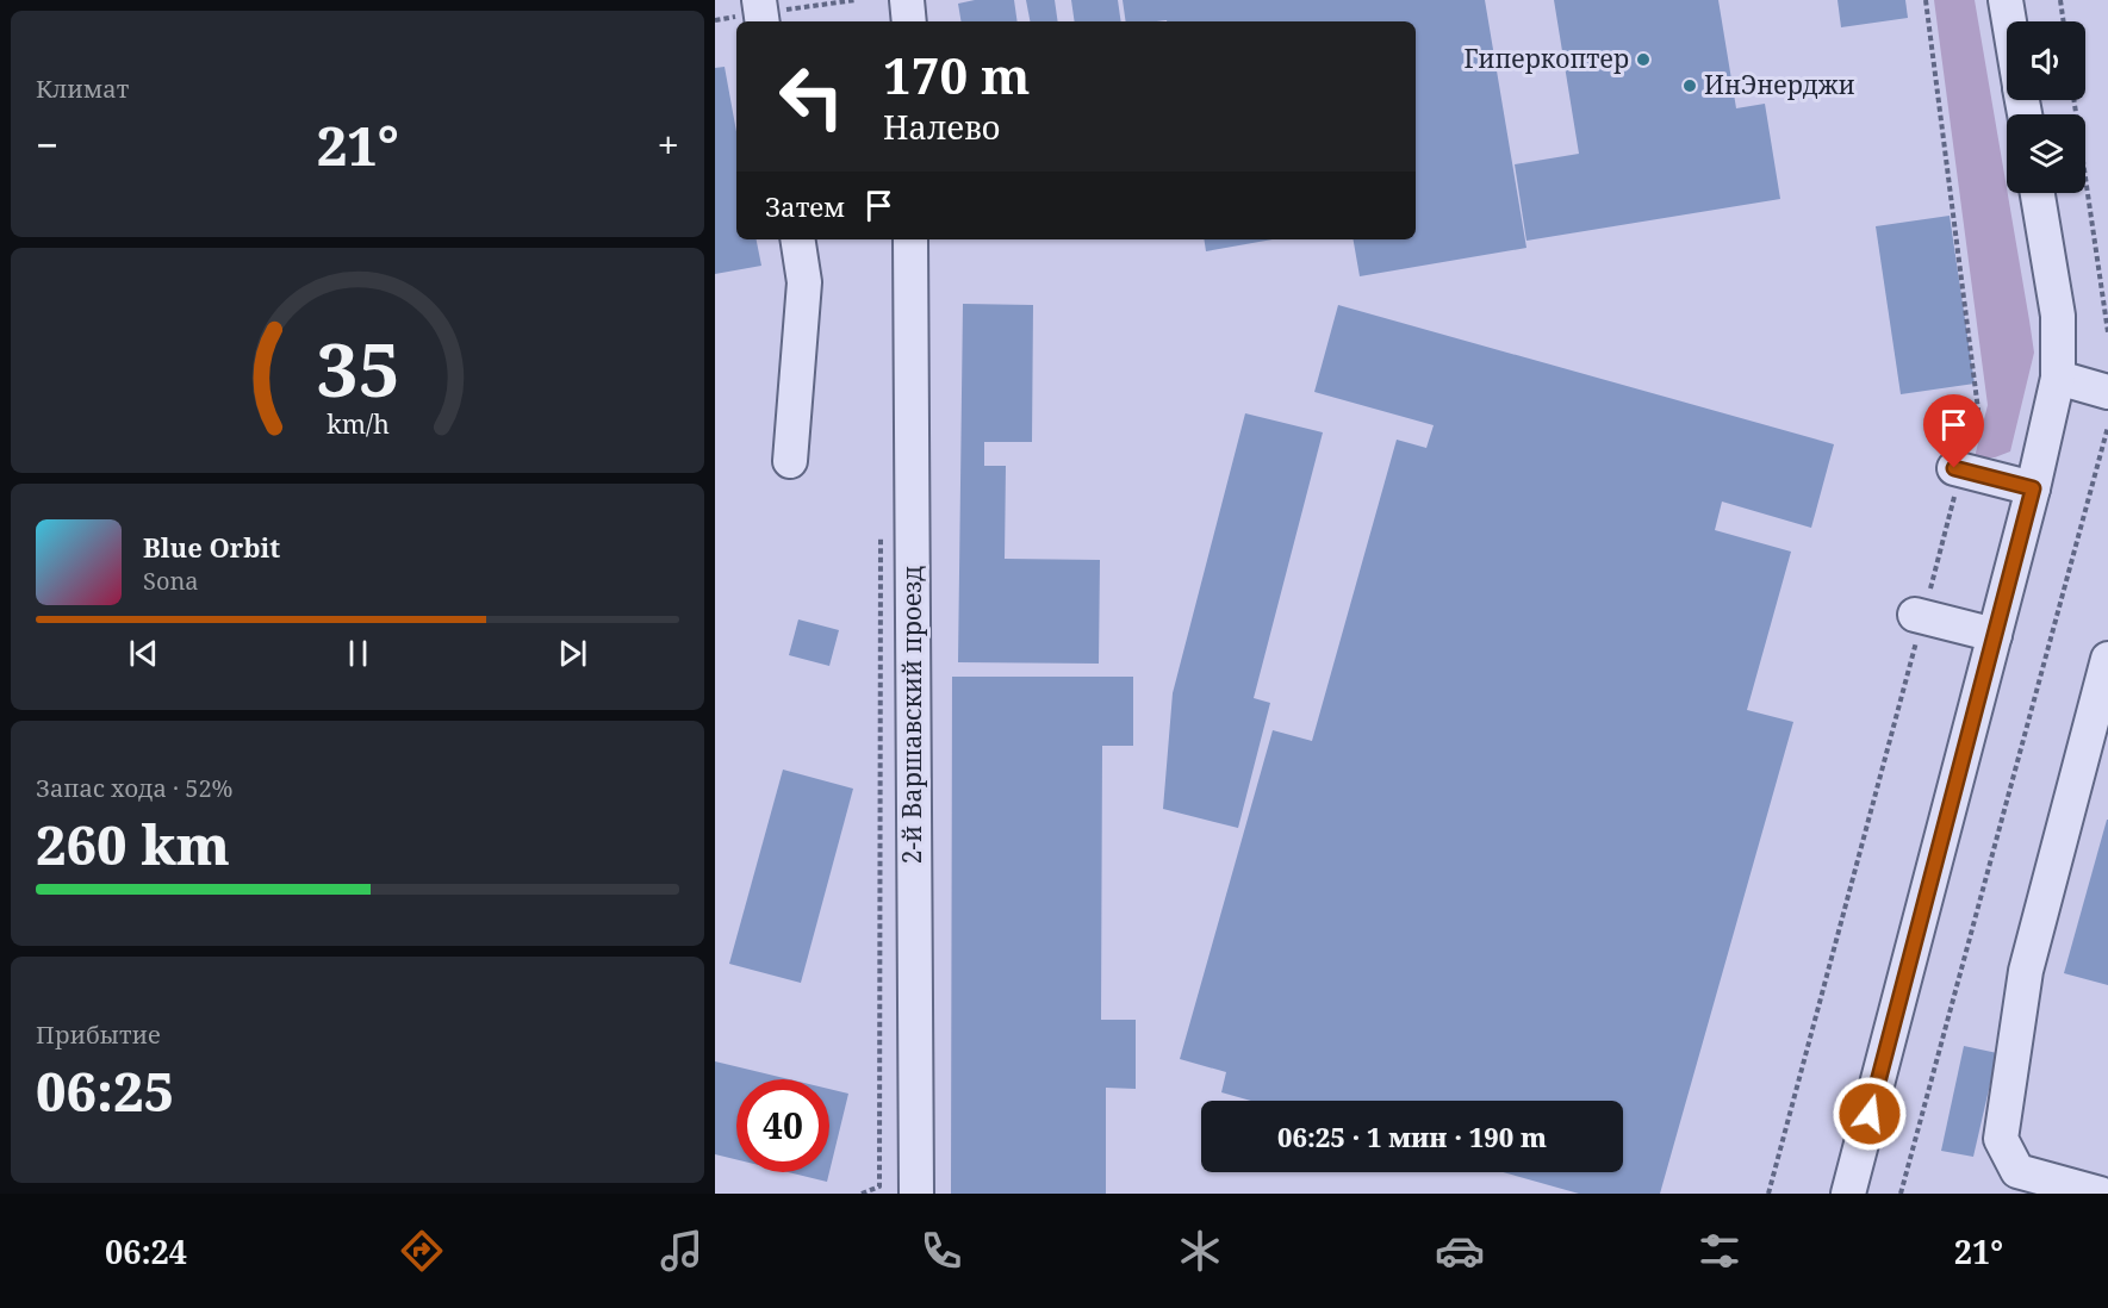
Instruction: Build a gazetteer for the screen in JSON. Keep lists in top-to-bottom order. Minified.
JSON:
{"streets":{"street":["2-й Варшавский проезд"]},"places":["Гиперкоптер","ИнЭнерджи"],"page":{"tile":["Климат",["Запас хода · 52%","260 km"],["Прибытие","06:25"]],"turn":["170 m","Налево"],"heat":["−","21°","+"],"then":"Затем","song":["Blue Orbit","Sona"],"limit":"40","trip":"06:25 · 1 мин · 190 m","tabs":["06:24","21°"],"gauge":["35","km/h"]}}
